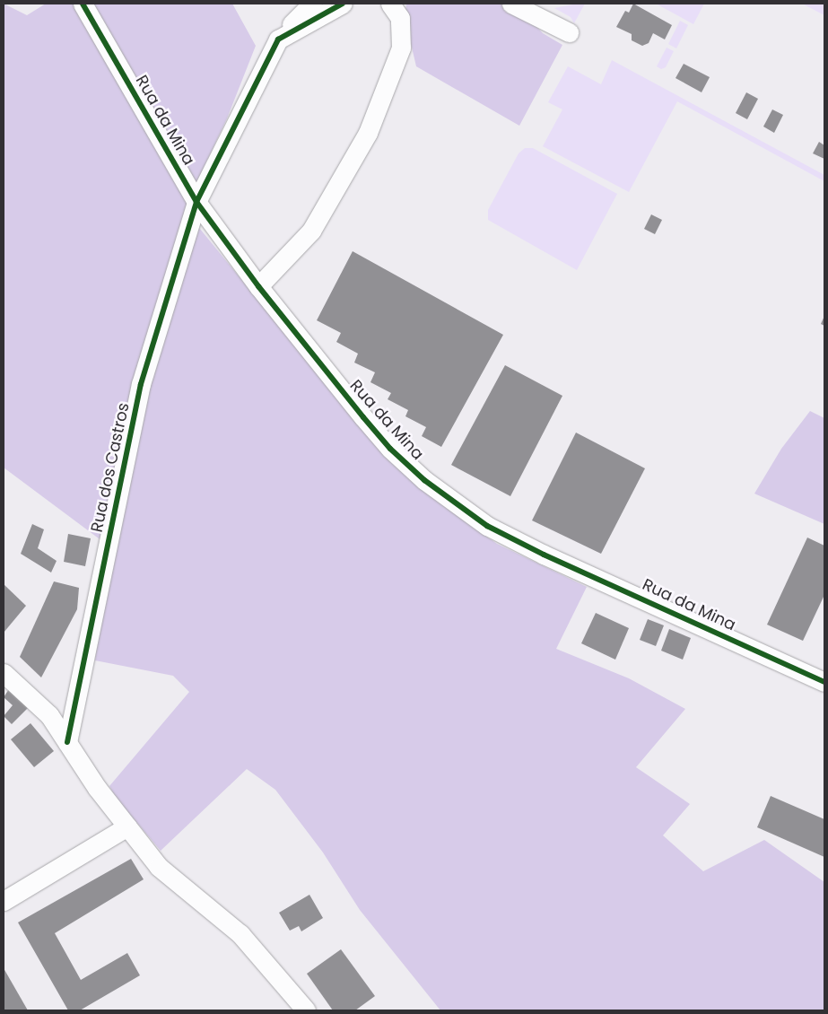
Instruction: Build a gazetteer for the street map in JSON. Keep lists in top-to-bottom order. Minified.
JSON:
{"streets":{"street":["Rua da Mina","Rua dos Castros"]},"crossings":[["Rua da Mina","Rua dos Castros"]]}
